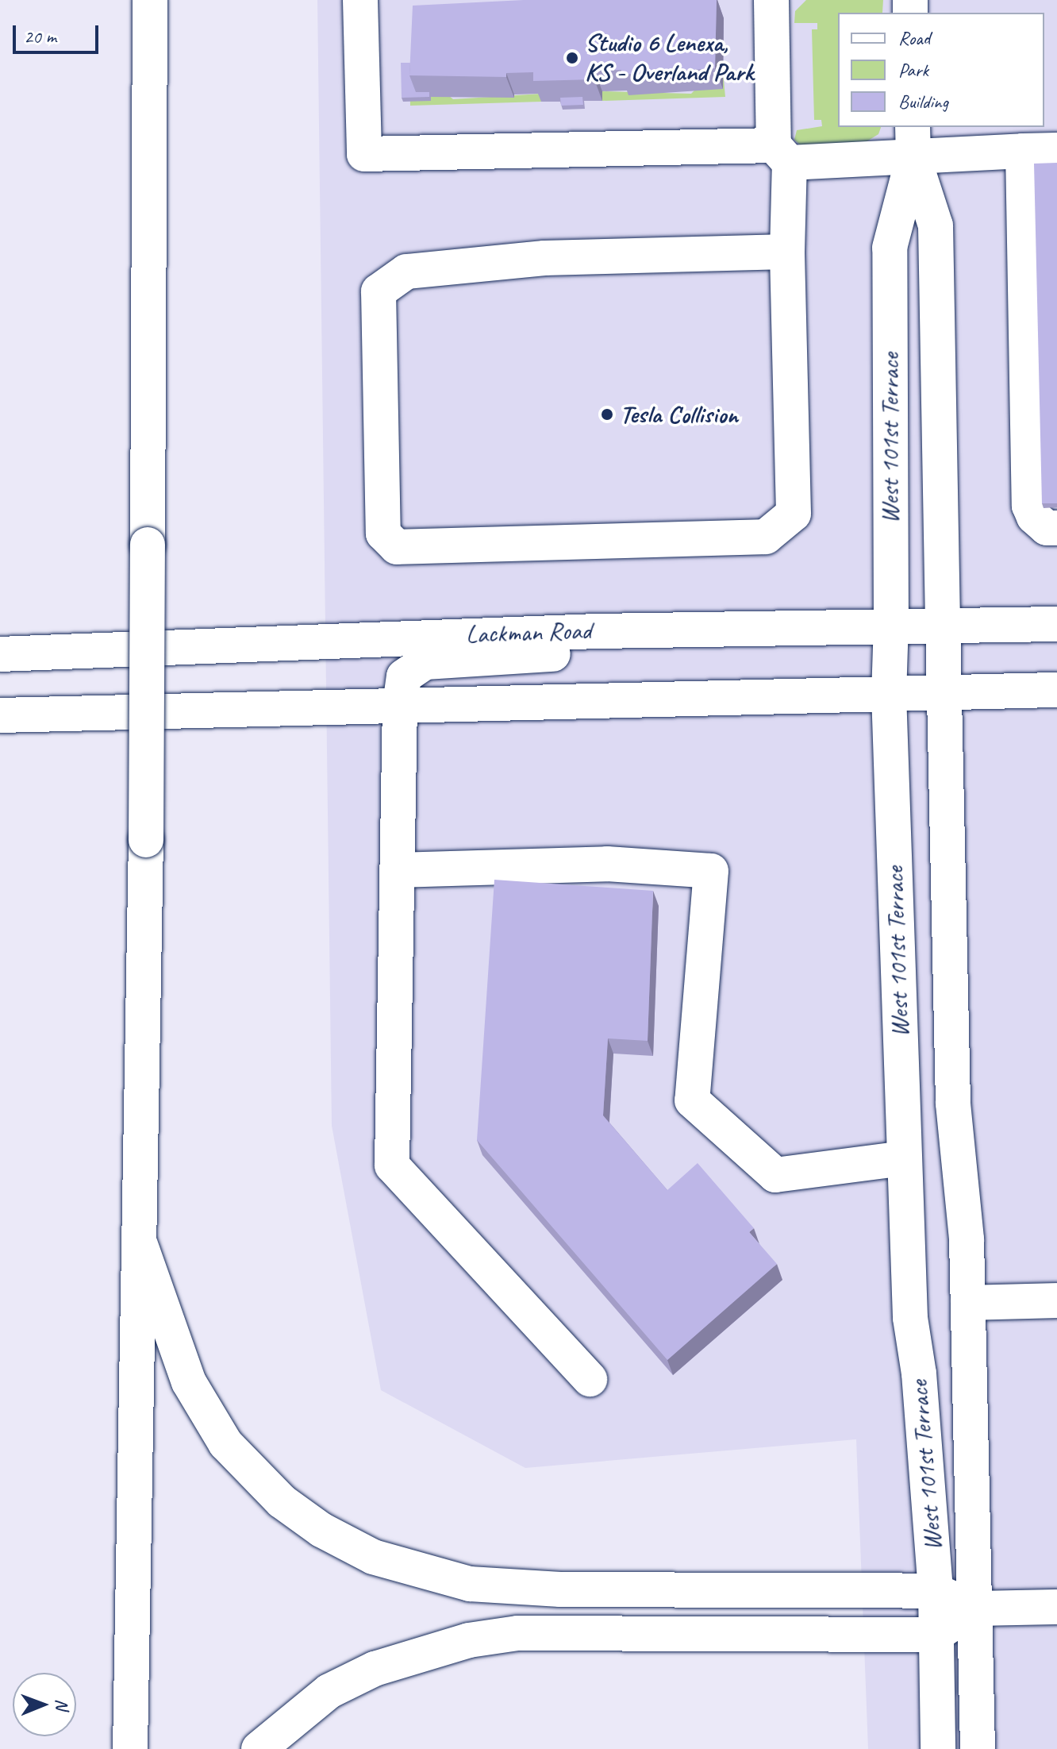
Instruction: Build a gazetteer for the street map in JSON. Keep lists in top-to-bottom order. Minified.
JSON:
{"streets":{"main road":["West 101st Terrace","Lackman Road"]},"crossings":[["West 101st Terrace","Lackman Road"]],"places":["Studio 6 Lenexa, KS - Overland Park","Tesla Collision"],"legend":["Road","Park","Building"],"scale_bar":"20 m","north":"right"}
